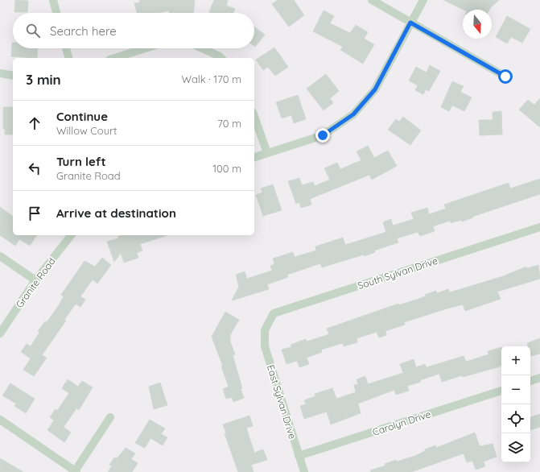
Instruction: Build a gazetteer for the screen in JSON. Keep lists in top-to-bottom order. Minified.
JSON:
{"streets":{"street":["South Sylvan Drive","Granite Road","East Sylvan Drive","Carolyn Drive"]},"crossings":[["South Sylvan Drive","East Sylvan Drive"],["East Sylvan Drive","Carolyn Drive"]],"north":"bottom","page":{"search":"Search here","heading":["3 min","Walk · 170 m"],"list":[["Continue","Willow Court","70 m"],["Turn left","Granite Road","100 m"],"Arrive at destination"],"map_buttons":["+","−"]}}
